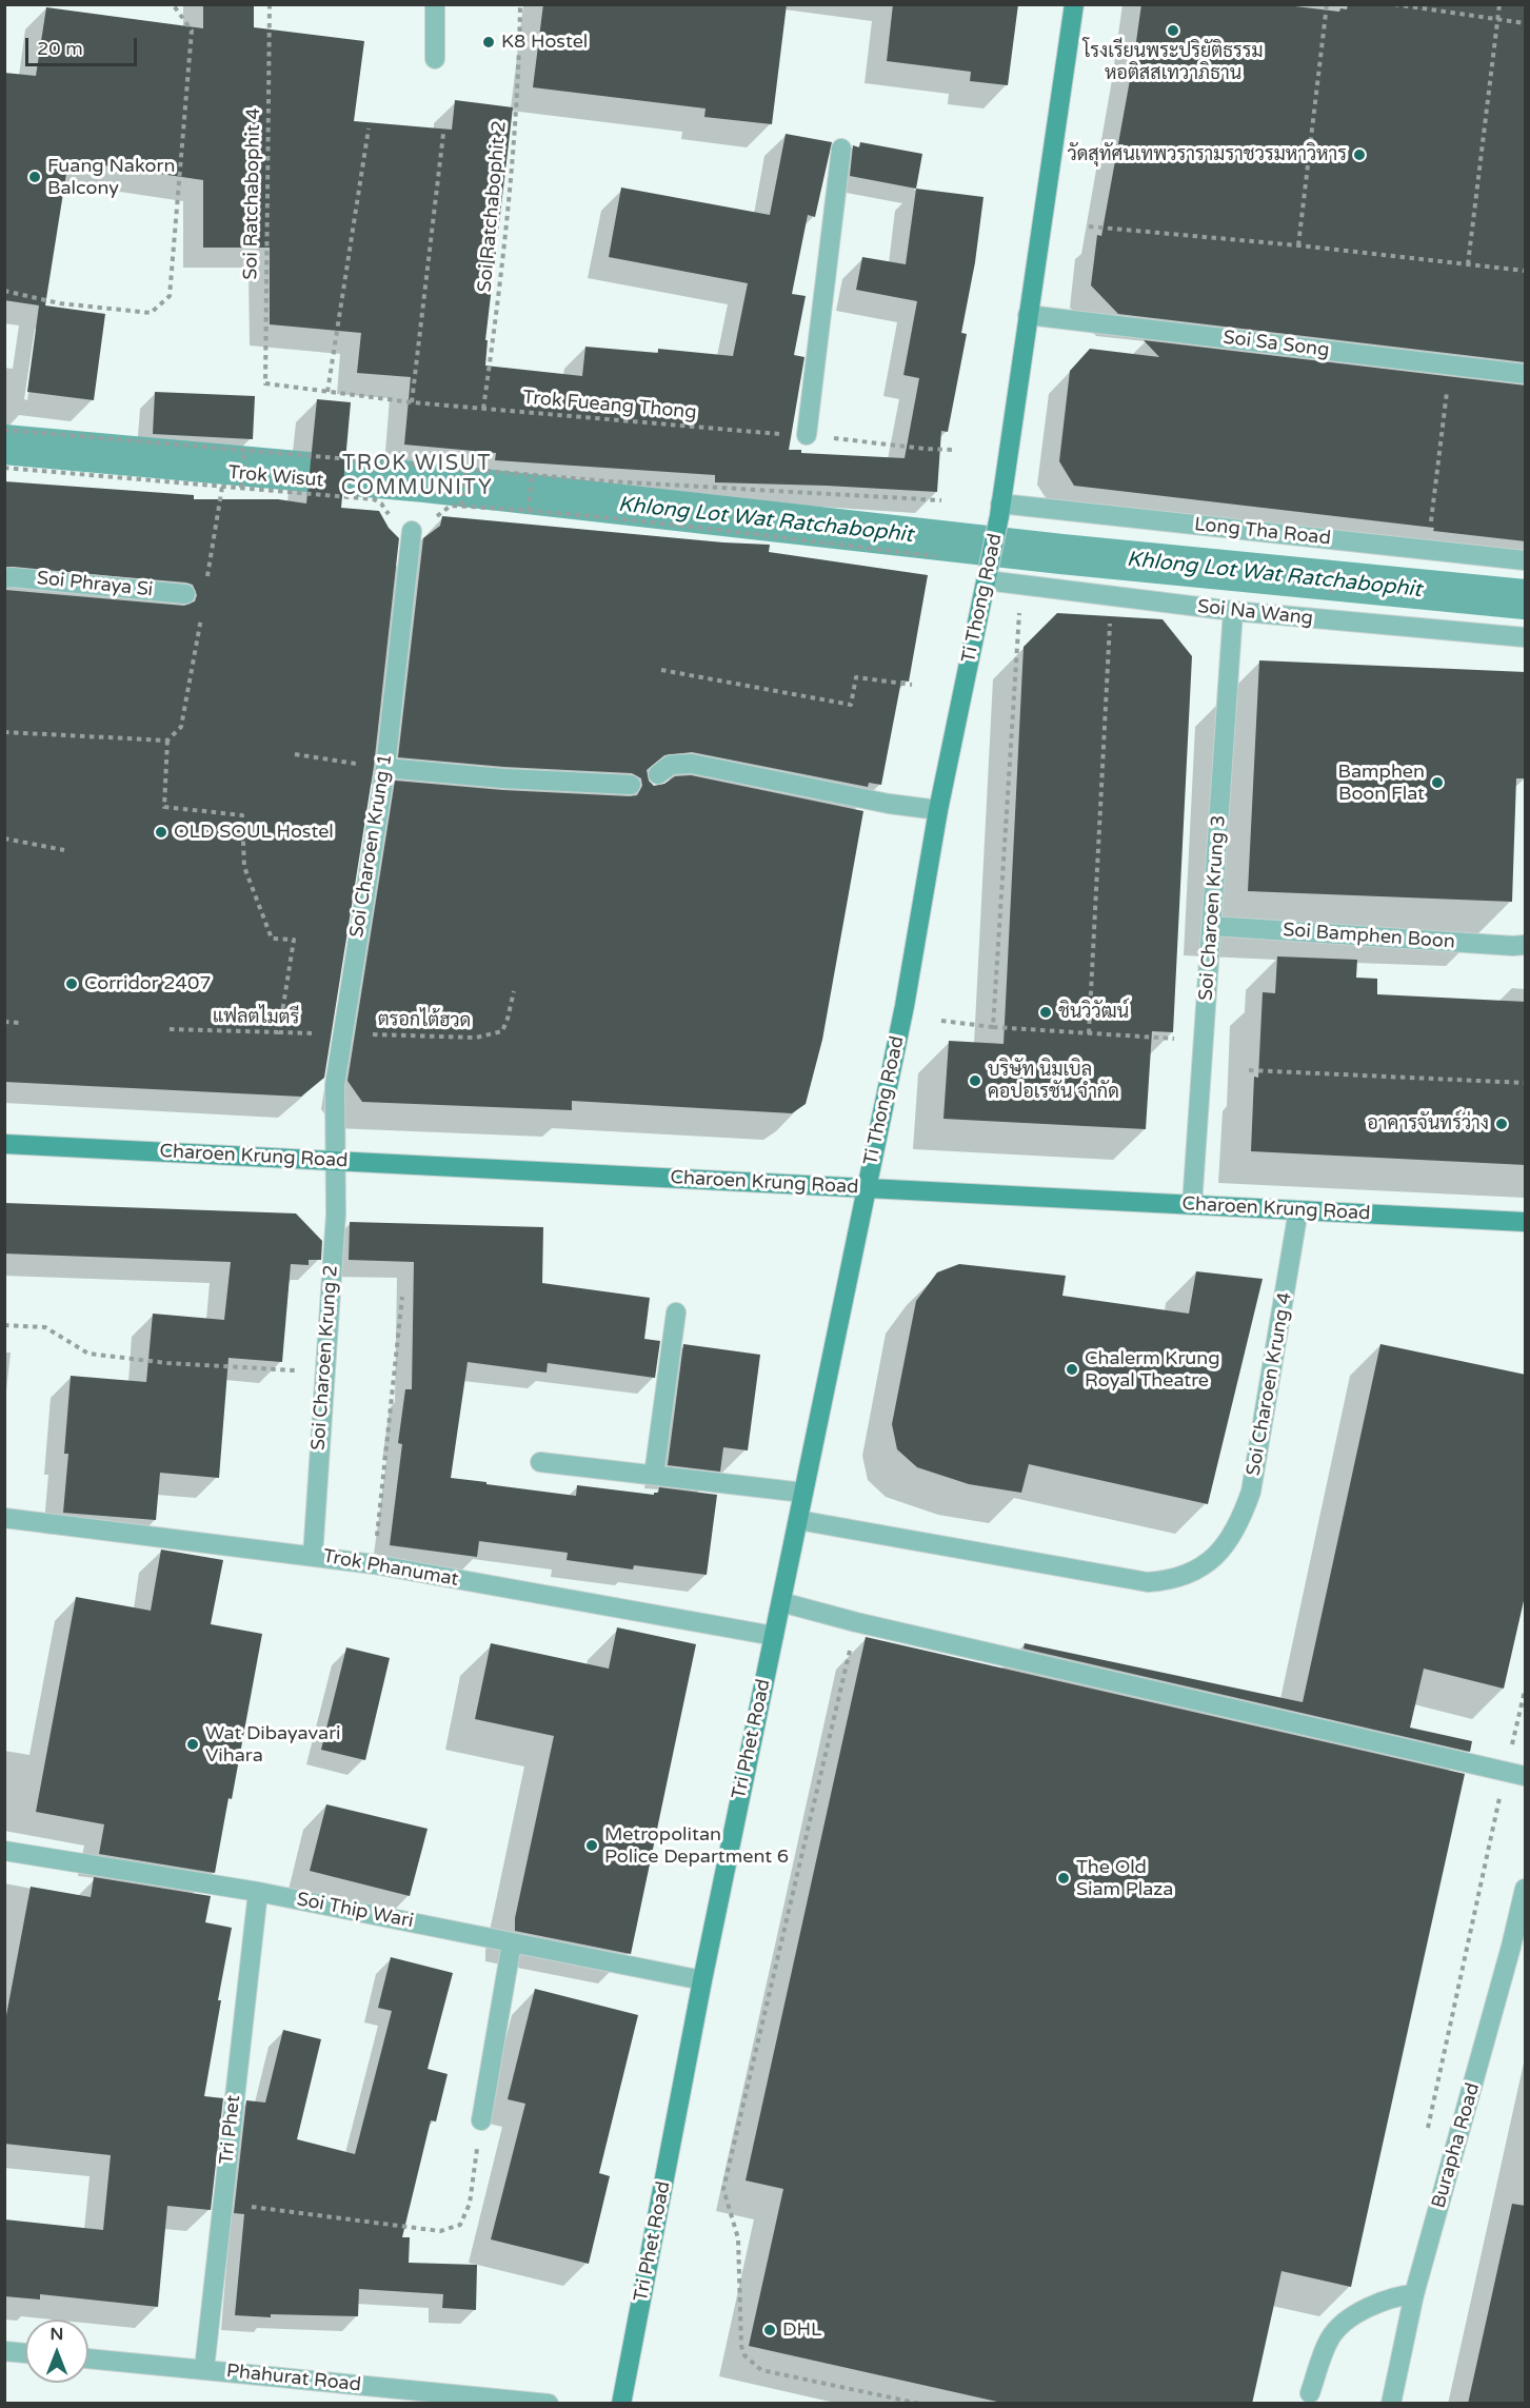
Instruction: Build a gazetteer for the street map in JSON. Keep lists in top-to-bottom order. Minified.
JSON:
{"streets":{"main road":["Ti Thong Road","Charoen Krung Road","Tri Phet Road"],"street":["Soi Sa Song","Long Tha Road","Soi Phraya Si","Soi Na Wang","Soi Charoen Krung 1","Soi Charoen Krung 3","Soi Bamphen Boon","Soi Charoen Krung 2","Soi Charoen Krung 4","Trok Phanumat","Soi Thip Wari","Tri Phet","Burapha Road","Phahurat Road"],"path":["Soi Ratchabophit 4","Soi Ratchabophit 2","Trok Fueang Thong","Trok Wisut","แฟลตไมตรี","ตรอกไต้ฮวด"]},"crossings":[["Soi Ratchabophit 4","Trok Fueang Thong"],["Soi Ratchabophit 2","Trok Fueang Thong"],["Soi Sa Song","Ti Thong Road"],["Trok Wisut","Soi Charoen Krung 1"],["Long Tha Road","Ti Thong Road"],["Ti Thong Road","Soi Na Wang"],["Ti Thong Road","Charoen Krung Road"],["Ti Thong Road","Tri Phet Road"],["Soi Na Wang","Soi Charoen Krung 3"],["Soi Charoen Krung 1","ตรอกไต้ฮวด"],["Soi Charoen Krung 1","Charoen Krung Road"],["Soi Charoen Krung 1","Soi Charoen Krung 2"],["Soi Charoen Krung 3","Soi Bamphen Boon"],["Soi Charoen Krung 3","Charoen Krung Road"],["Charoen Krung Road","Soi Charoen Krung 2"],["Charoen Krung Road","Soi Charoen Krung 4"],["Charoen Krung Road","Tri Phet Road"],["Soi Charoen Krung 2","Trok Phanumat"],["Soi Charoen Krung 4","Tri Phet Road"],["Trok Phanumat","Tri Phet Road"],["Tri Phet Road","Soi Thip Wari"],["Soi Thip Wari","Tri Phet"],["Tri Phet","Phahurat Road"]],"districts":["TROK WISUT COMMUNITY"],"water":["Khlong Lot Wat Ratchabophit"],"places":["โรงเรียนพระปริยัติธรรม หอติสสเทวาภิธาน","K8 Hostel","วัดสุทัศนเทพวรารามราชวรมหาวิหาร","Fuang Nakorn Balcony","Bamphen Boon Flat","OLD SOUL Hostel","Corridor 2407","ชินวิวัฒน์","บริษัท นิมเบิล คอปอเรชัน จำกัด","อาคารจันทร์ว่าง","Chalerm Krung Royal Theatre","Wat Dibayavari Vihara","Metropolitan Police Department 6","The Old Siam Plaza","DHL"],"scale_bar":"20 m","north":"top"}
